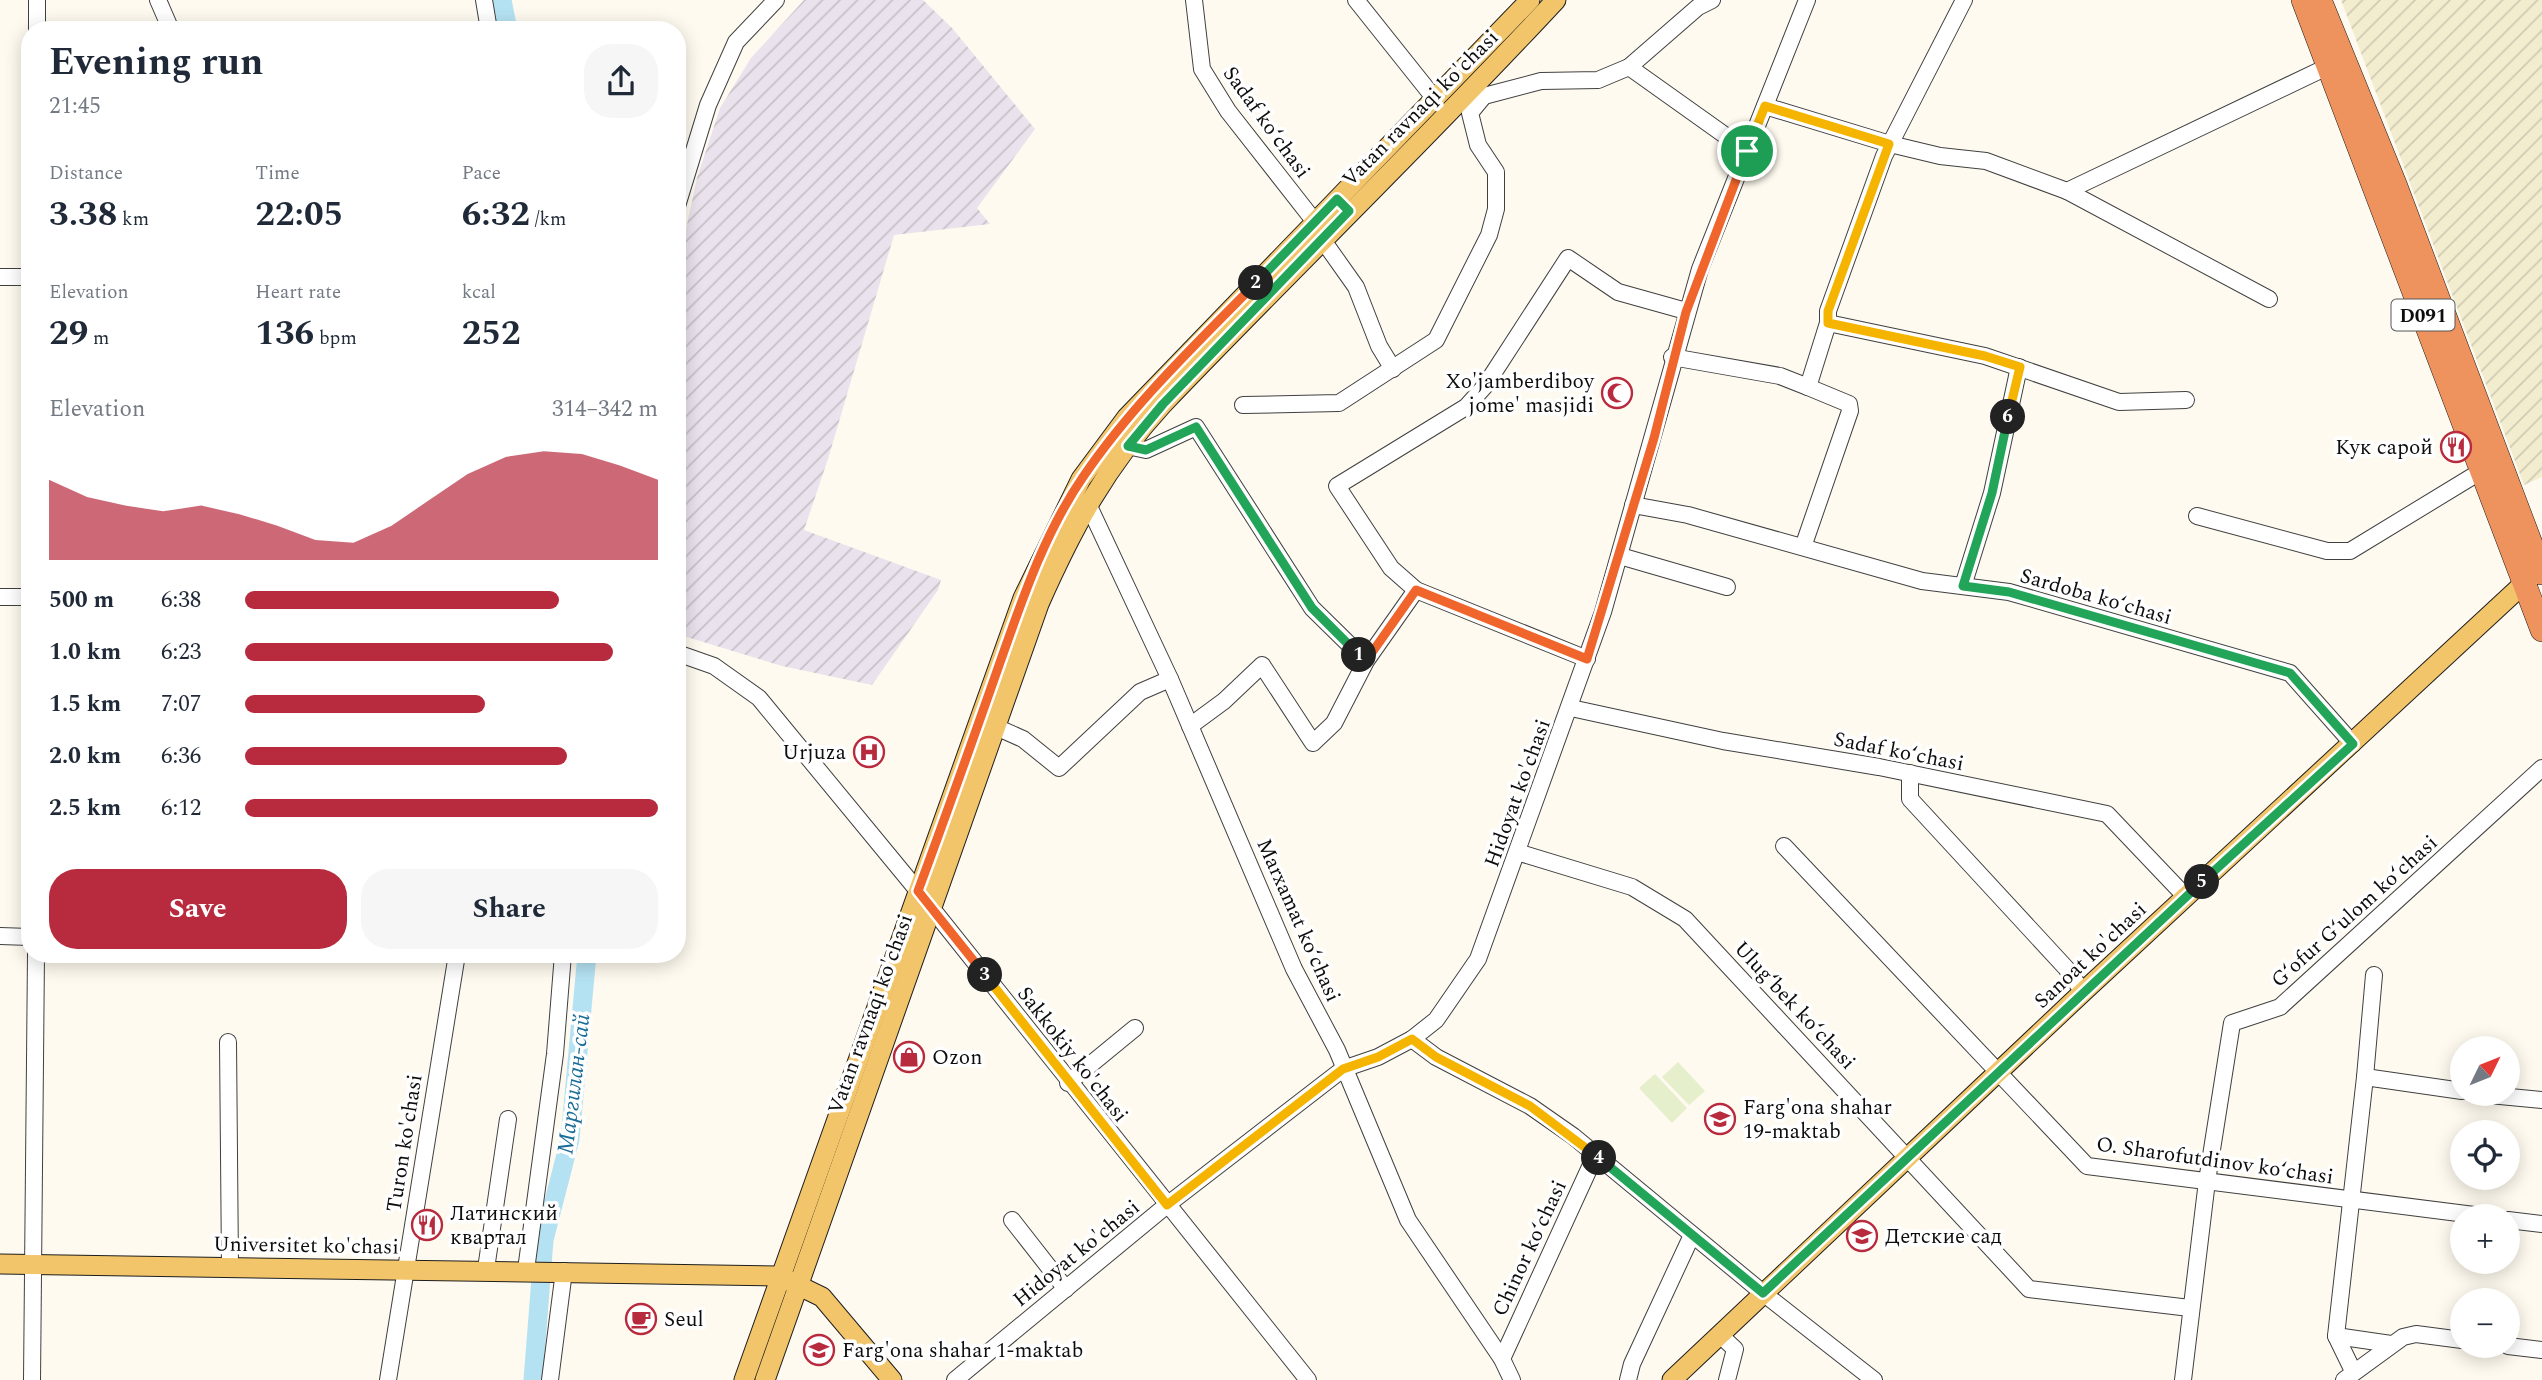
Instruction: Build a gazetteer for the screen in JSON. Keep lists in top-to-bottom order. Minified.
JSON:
{"streets":{"highway":["D091"],"main road":["Vatan ravnaqi ko'chasi","Sanoat ko'chasi","Universitet ko'chasi"],"street":["Sadaf koʻchasi","Sardoba koʻchasi","Hidoyat ko'chasi","Gʻofur Gʻulom koʻchasi","Marxamat koʻchasi","Ulugʻbek koʻchasi","Sakkokiy ko'chasi","Turon ko'chasi","O. Sharofutdinov koʻchasi","Chinor koʻchasi"]},"crossings":[["Vatan ravnaqi ko'chasi","Sadaf koʻchasi"],["Vatan ravnaqi ko'chasi","Marxamat koʻchasi"],["Vatan ravnaqi ko'chasi","Sakkokiy ko'chasi"],["Vatan ravnaqi ko'chasi","Universitet ko'chasi"],["Sadaf koʻchasi","Hidoyat ko'chasi"],["Sadaf koʻchasi","Sanoat ko'chasi"],["D091","Sanoat ko'chasi"],["Sardoba koʻchasi","Hidoyat ko'chasi"],["Sardoba koʻchasi","Sanoat ko'chasi"],["Hidoyat ko'chasi","Marxamat koʻchasi"],["Hidoyat ko'chasi","Ulugʻbek koʻchasi"],["Hidoyat ko'chasi","Sakkokiy ko'chasi"],["Gʻofur Gʻulom koʻchasi","Ulugʻbek koʻchasi"],["Gʻofur Gʻulom koʻchasi","O. Sharofutdinov koʻchasi"],["Marxamat koʻchasi","Chinor koʻchasi"],["Sanoat ko'chasi","Ulugʻbek koʻchasi"],["Sanoat ko'chasi","O. Sharofutdinov koʻchasi"],["Turon ko'chasi","Universitet ko'chasi"]],"water":["Маргилан-сай"],"places":{"mosque":["Xo'jamberdiboy jome' masjidi"],"restaurant":["Кук сарой","Латинский квартал"],"hospital":["Urjuza"],"shop":["Ozon"],"school or university":["Farg'ona shahar 19-maktab","Детские сад","Farg'ona shahar 1-maktab"],"cafe":["Seul"]},"north":"top right","page":{"heading":["Evening run","21:45"],"stats":[["Distance","3.38 km"],["Time","22:05"],["Pace","6:32 /km"],["Elevation","29 m"],["Heart rate","136 bpm"],["kcal","252"]],"pins":["2","6","1","5","3","4"],"chart":["Elevation","314–342 m"],"list":[{"name":"500 m","note":"6:38"},{"name":"1.0 km","note":"6:23"},{"name":"1.5 km","note":"7:07"},{"name":"2.0 km","note":"6:36"},{"name":"2.5 km","note":"6:12"}],"buttons":["Save","Share"],"map_buttons":["+","−"]}}
